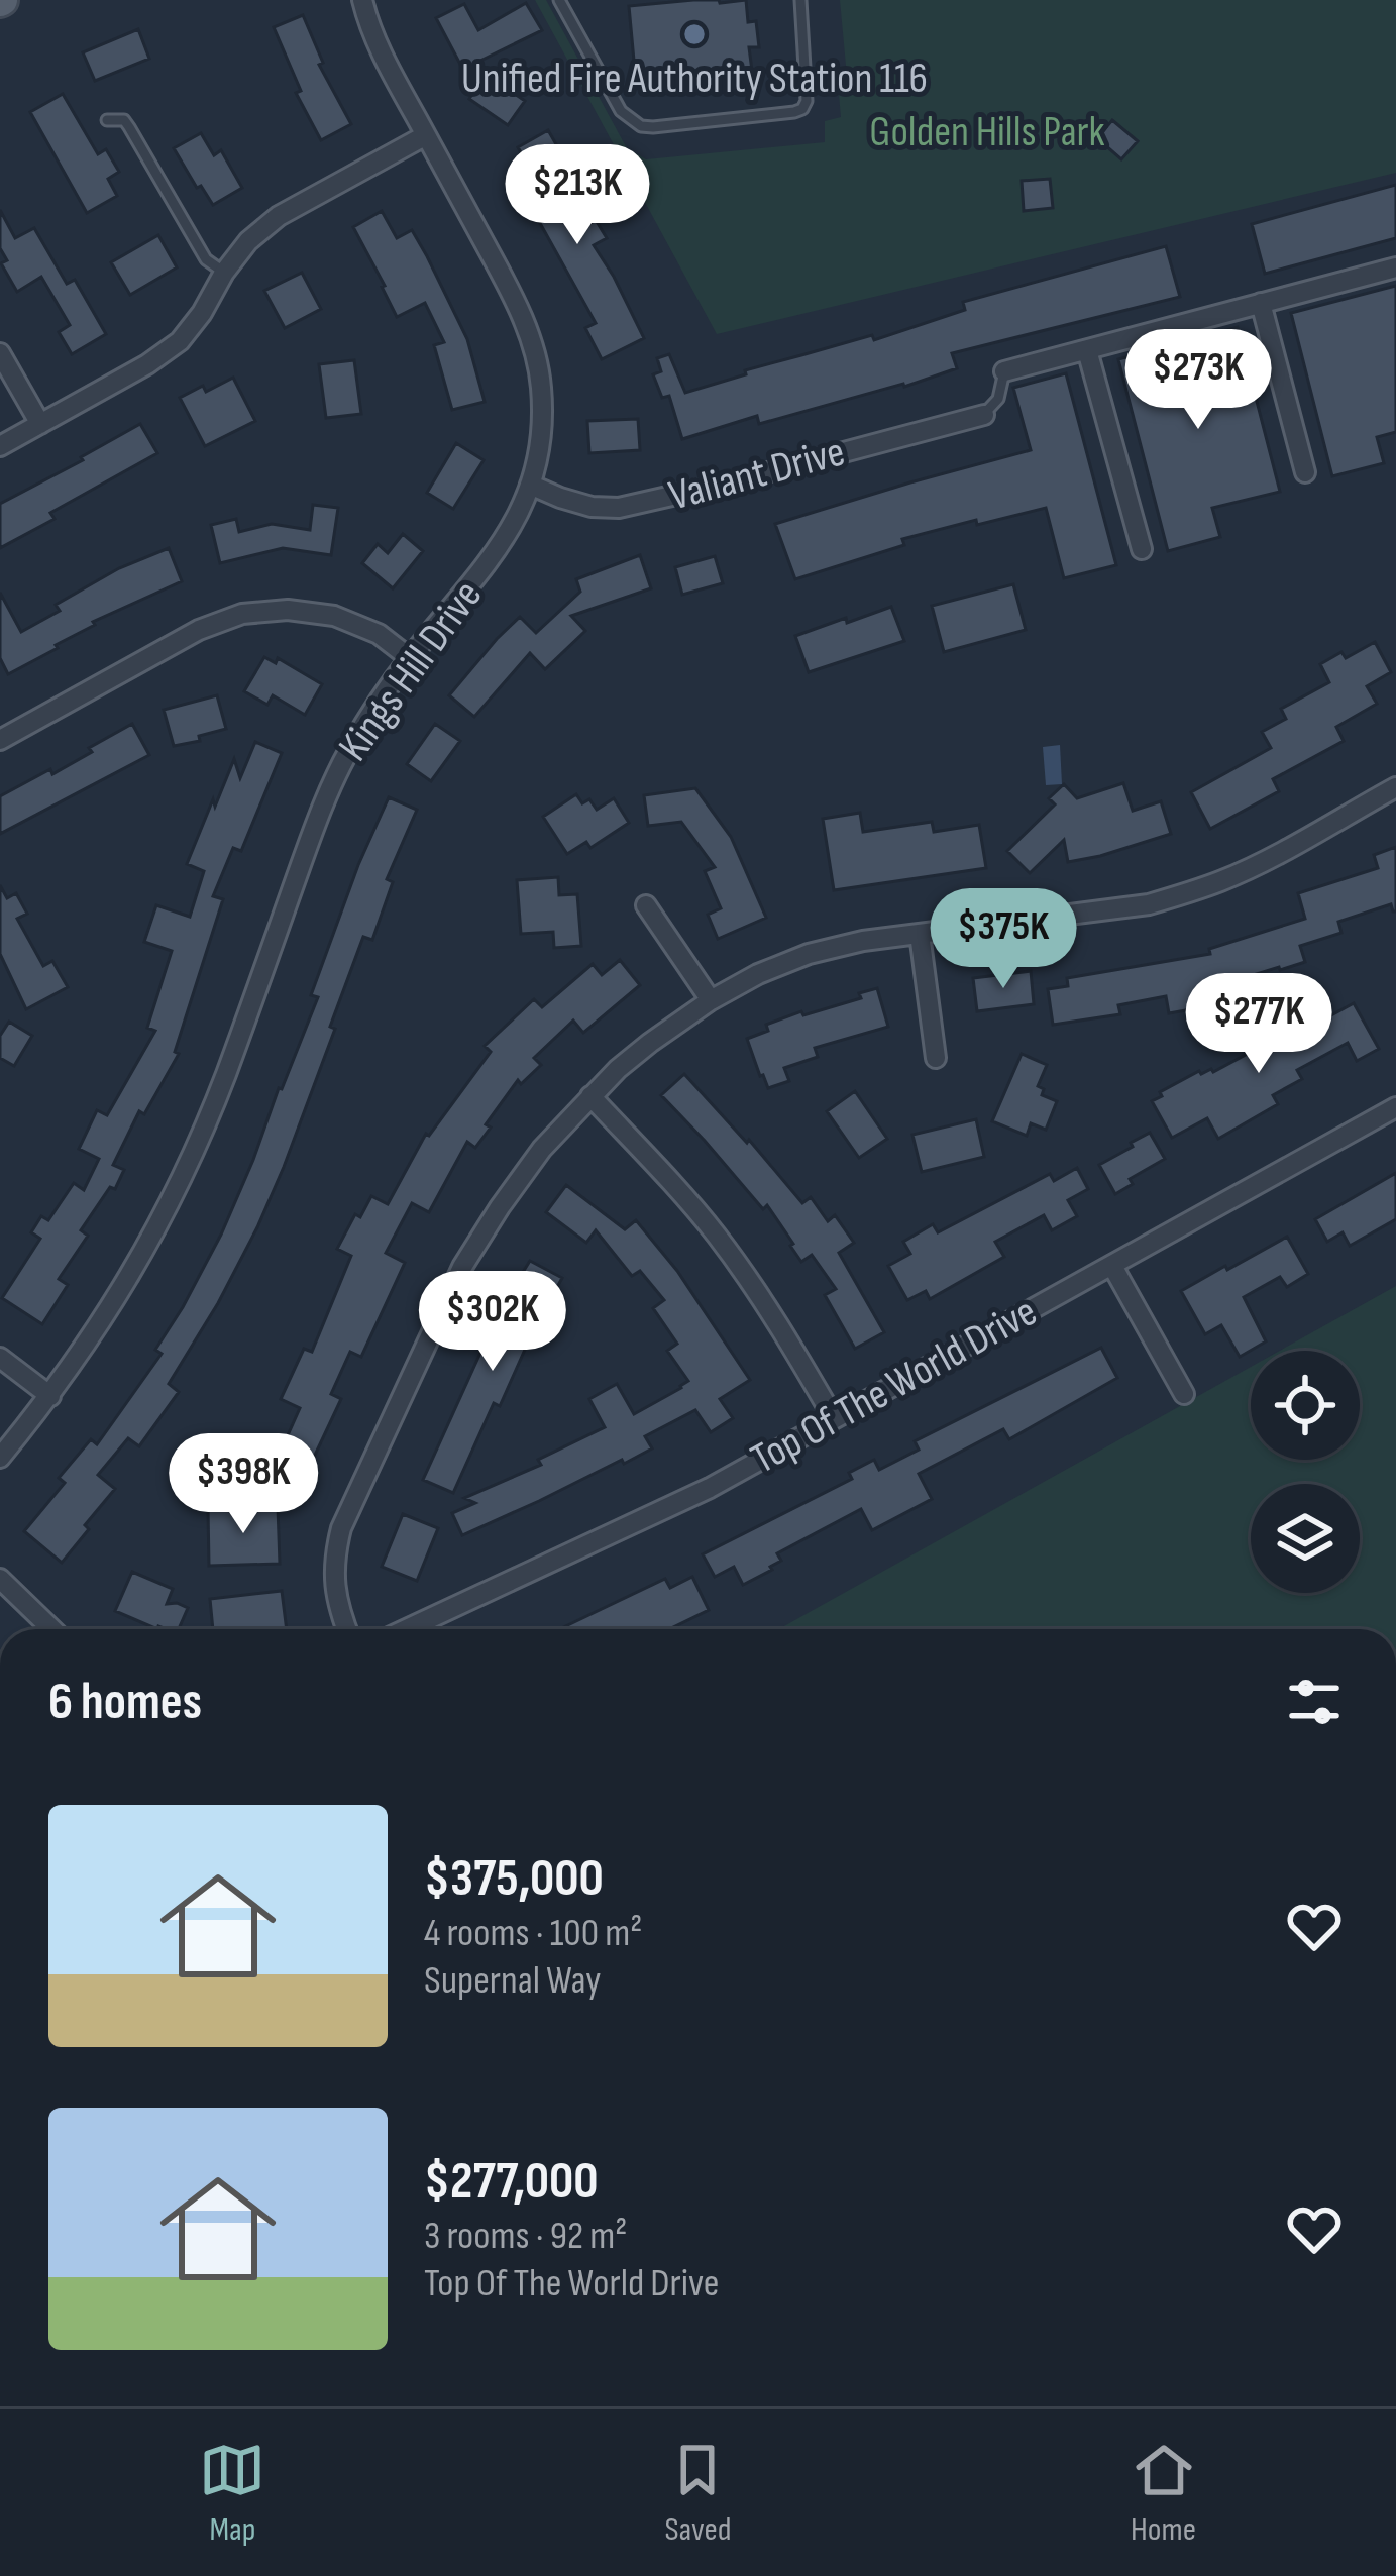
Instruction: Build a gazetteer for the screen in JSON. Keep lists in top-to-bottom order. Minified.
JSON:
{"streets":{"street":["Valiant Drive","Kings Hill Drive","Top Of The World Drive"]},"crossings":[["Valiant Drive","Kings Hill Drive"]],"parks":["Golden Hills Park"],"places":["Unified Fire Authority Station 116"],"page":{"price":["$213K","$273K","$375K","$277K","$302K","$398K"],"heading":"6 homes","list":[{"name":"$375,000","note":"4 rooms · 100 m² · Supernal Way"},{"name":"$277,000","note":"3 rooms · 92 m² · Top Of The World Drive"}],"tabs":["Map","Saved","Home"]}}
